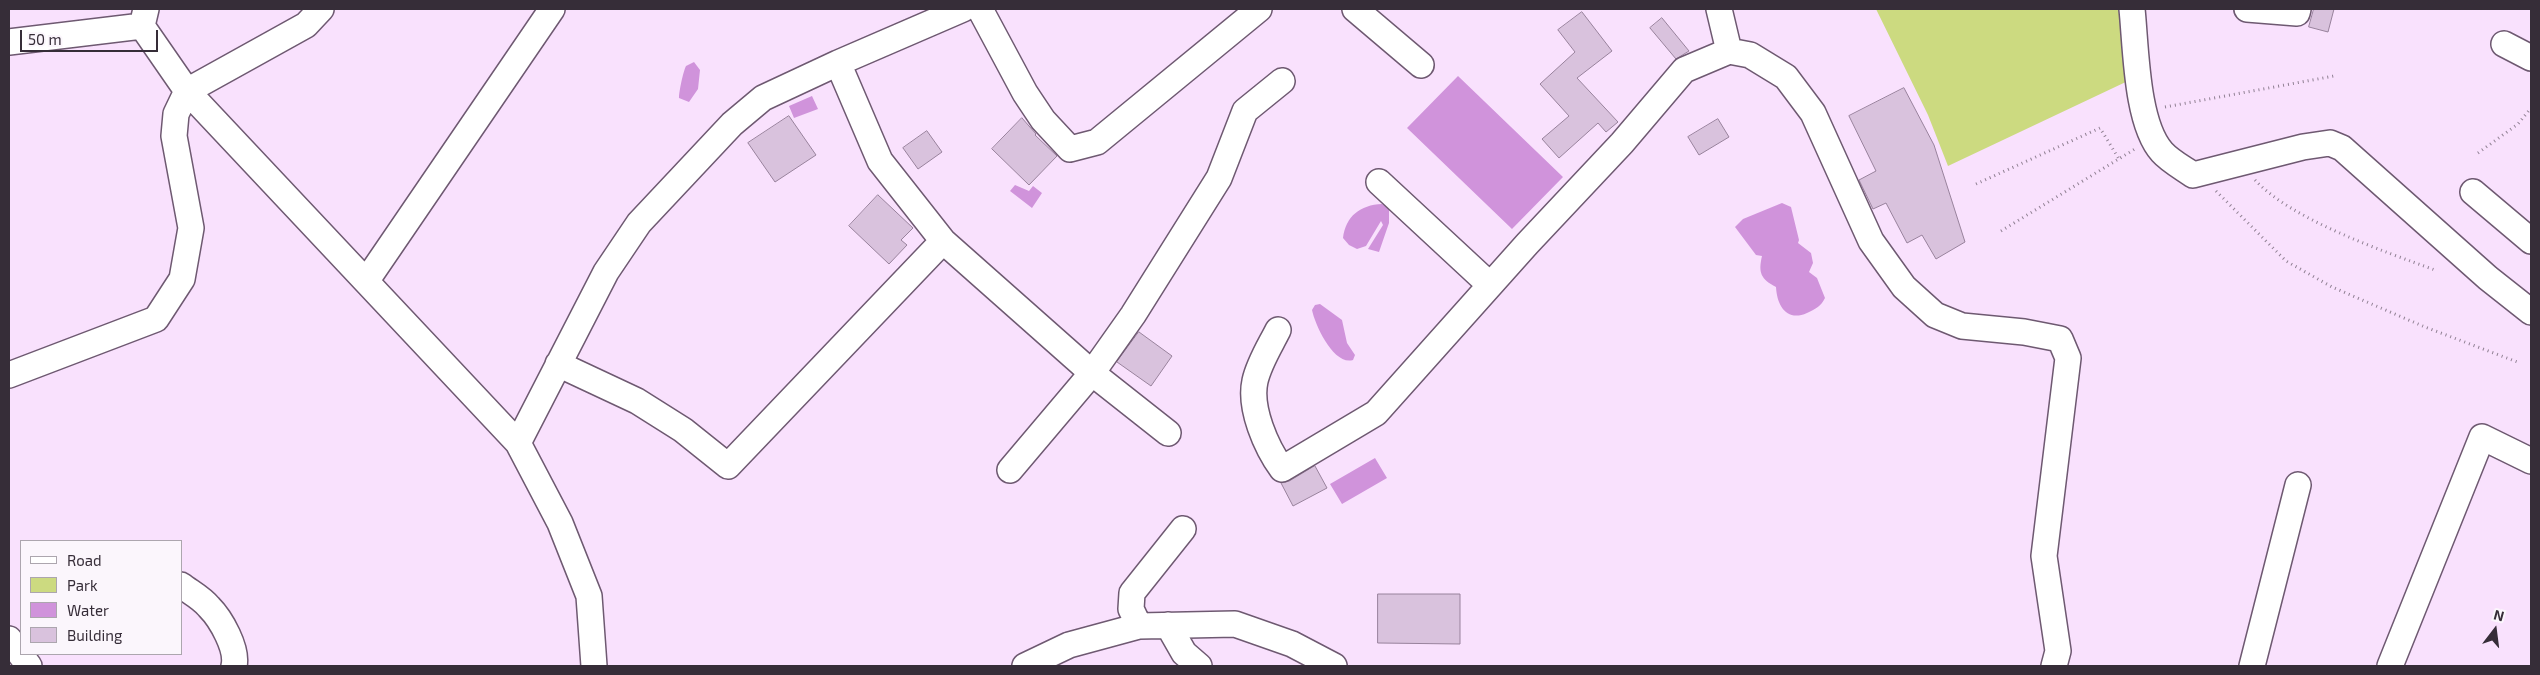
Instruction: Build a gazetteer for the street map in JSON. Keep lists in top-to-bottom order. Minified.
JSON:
{"legend":["Road","Park","Water","Building"],"scale_bar":"50 m","north":"top"}
